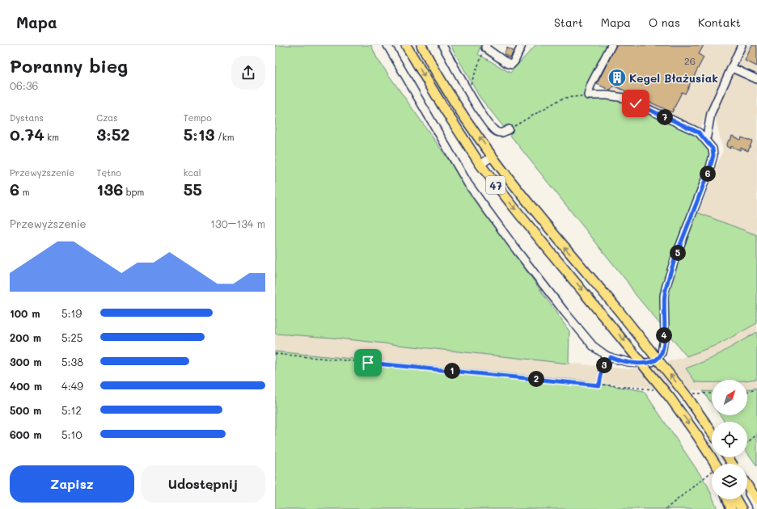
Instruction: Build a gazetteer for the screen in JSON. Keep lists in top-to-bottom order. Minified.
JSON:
{"streets":{"main road":["47"]},"places":{"building":["Kegel Błażusiak"]},"house_numbers":["26"],"north":"top right","page":{"header":"Mapa","nav":["Start","Mapa","O nas","Kontakt"],"heading":["Poranny bieg","06:36"],"stats":[["Dystans","0.74 km"],["Czas","3:52"],["Tempo","5:13 /km"],["Przewyższenie","6 m"],["Tętno","136 bpm"],["kcal","55"]],"pins":["7","6","5","4","3","1","2"],"chart":["Przewyższenie","130–134 m"],"list":[{"name":"100 m","note":"5:19"},{"name":"200 m","note":"5:25"},{"name":"300 m","note":"5:38"},{"name":"400 m","note":"4:49"},{"name":"500 m","note":"5:12"},{"name":"600 m","note":"5:10"}],"buttons":["Zapisz","Udostępnij"]}}
